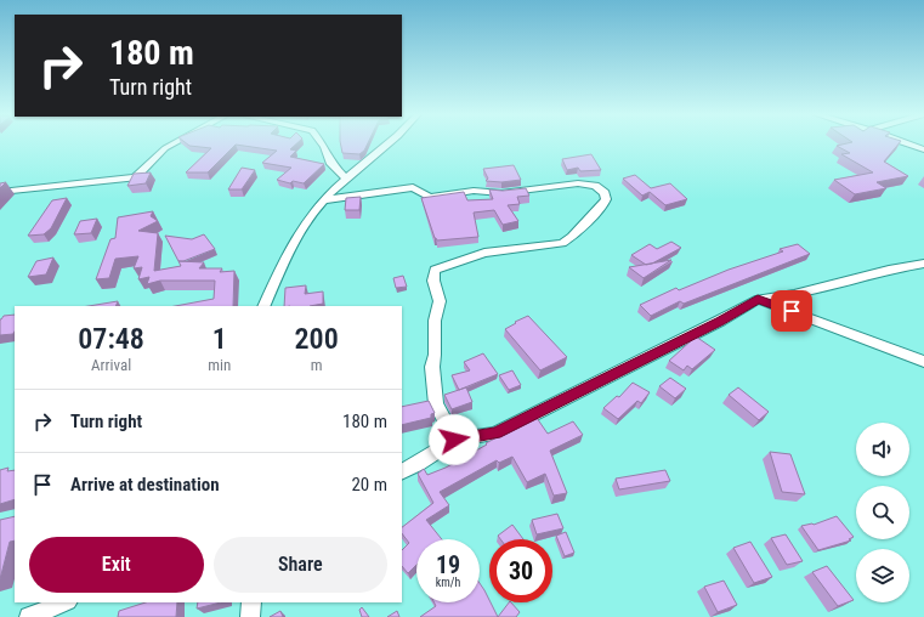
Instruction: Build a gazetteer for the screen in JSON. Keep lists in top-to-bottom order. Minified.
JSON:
{"page":{"turn":["180 m","Turn right"],"eta":["07:48","Arrival","1","min","200","m"],"list":[{"name":"Turn right","value":"180 m"},{"name":"Arrive at destination","value":"20 m"}],"buttons":["Exit","Share"],"speed":"19 km/h","limit":"30"}}
